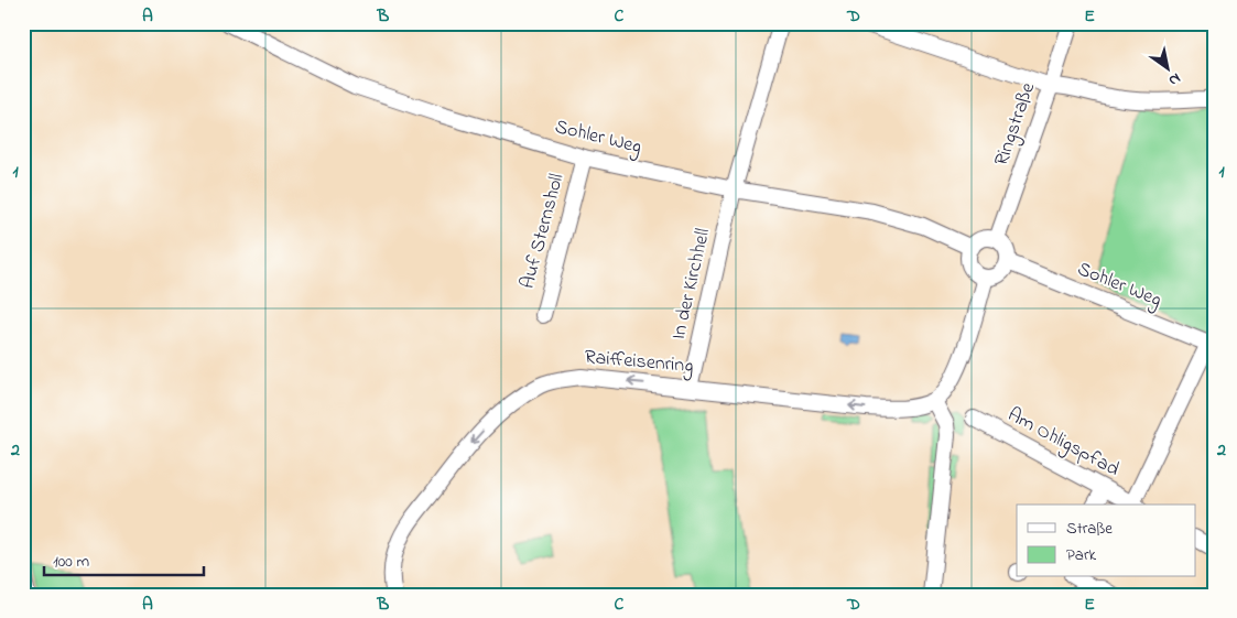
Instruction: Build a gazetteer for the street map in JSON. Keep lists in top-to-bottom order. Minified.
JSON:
{"streets":{"street":["Ringstraße","Sohler Weg","Auf Sternsholl","In der Kirchhell","Raiffeisenring","Am Ohligspfad"]},"crossings":[["Ringstraße","Sohler Weg"],["Sohler Weg","Auf Sternsholl"],["Sohler Weg","In der Kirchhell"],["Sohler Weg","Am Ohligspfad"],["In der Kirchhell","Raiffeisenring"]],"one_way":["Raiffeisenring"],"legend":["Straße","Park"],"scale_bar":"100 m","north":"bottom right","grid":{"columns":["A","B","C","D","E"],"rows":["1","2"]}}
